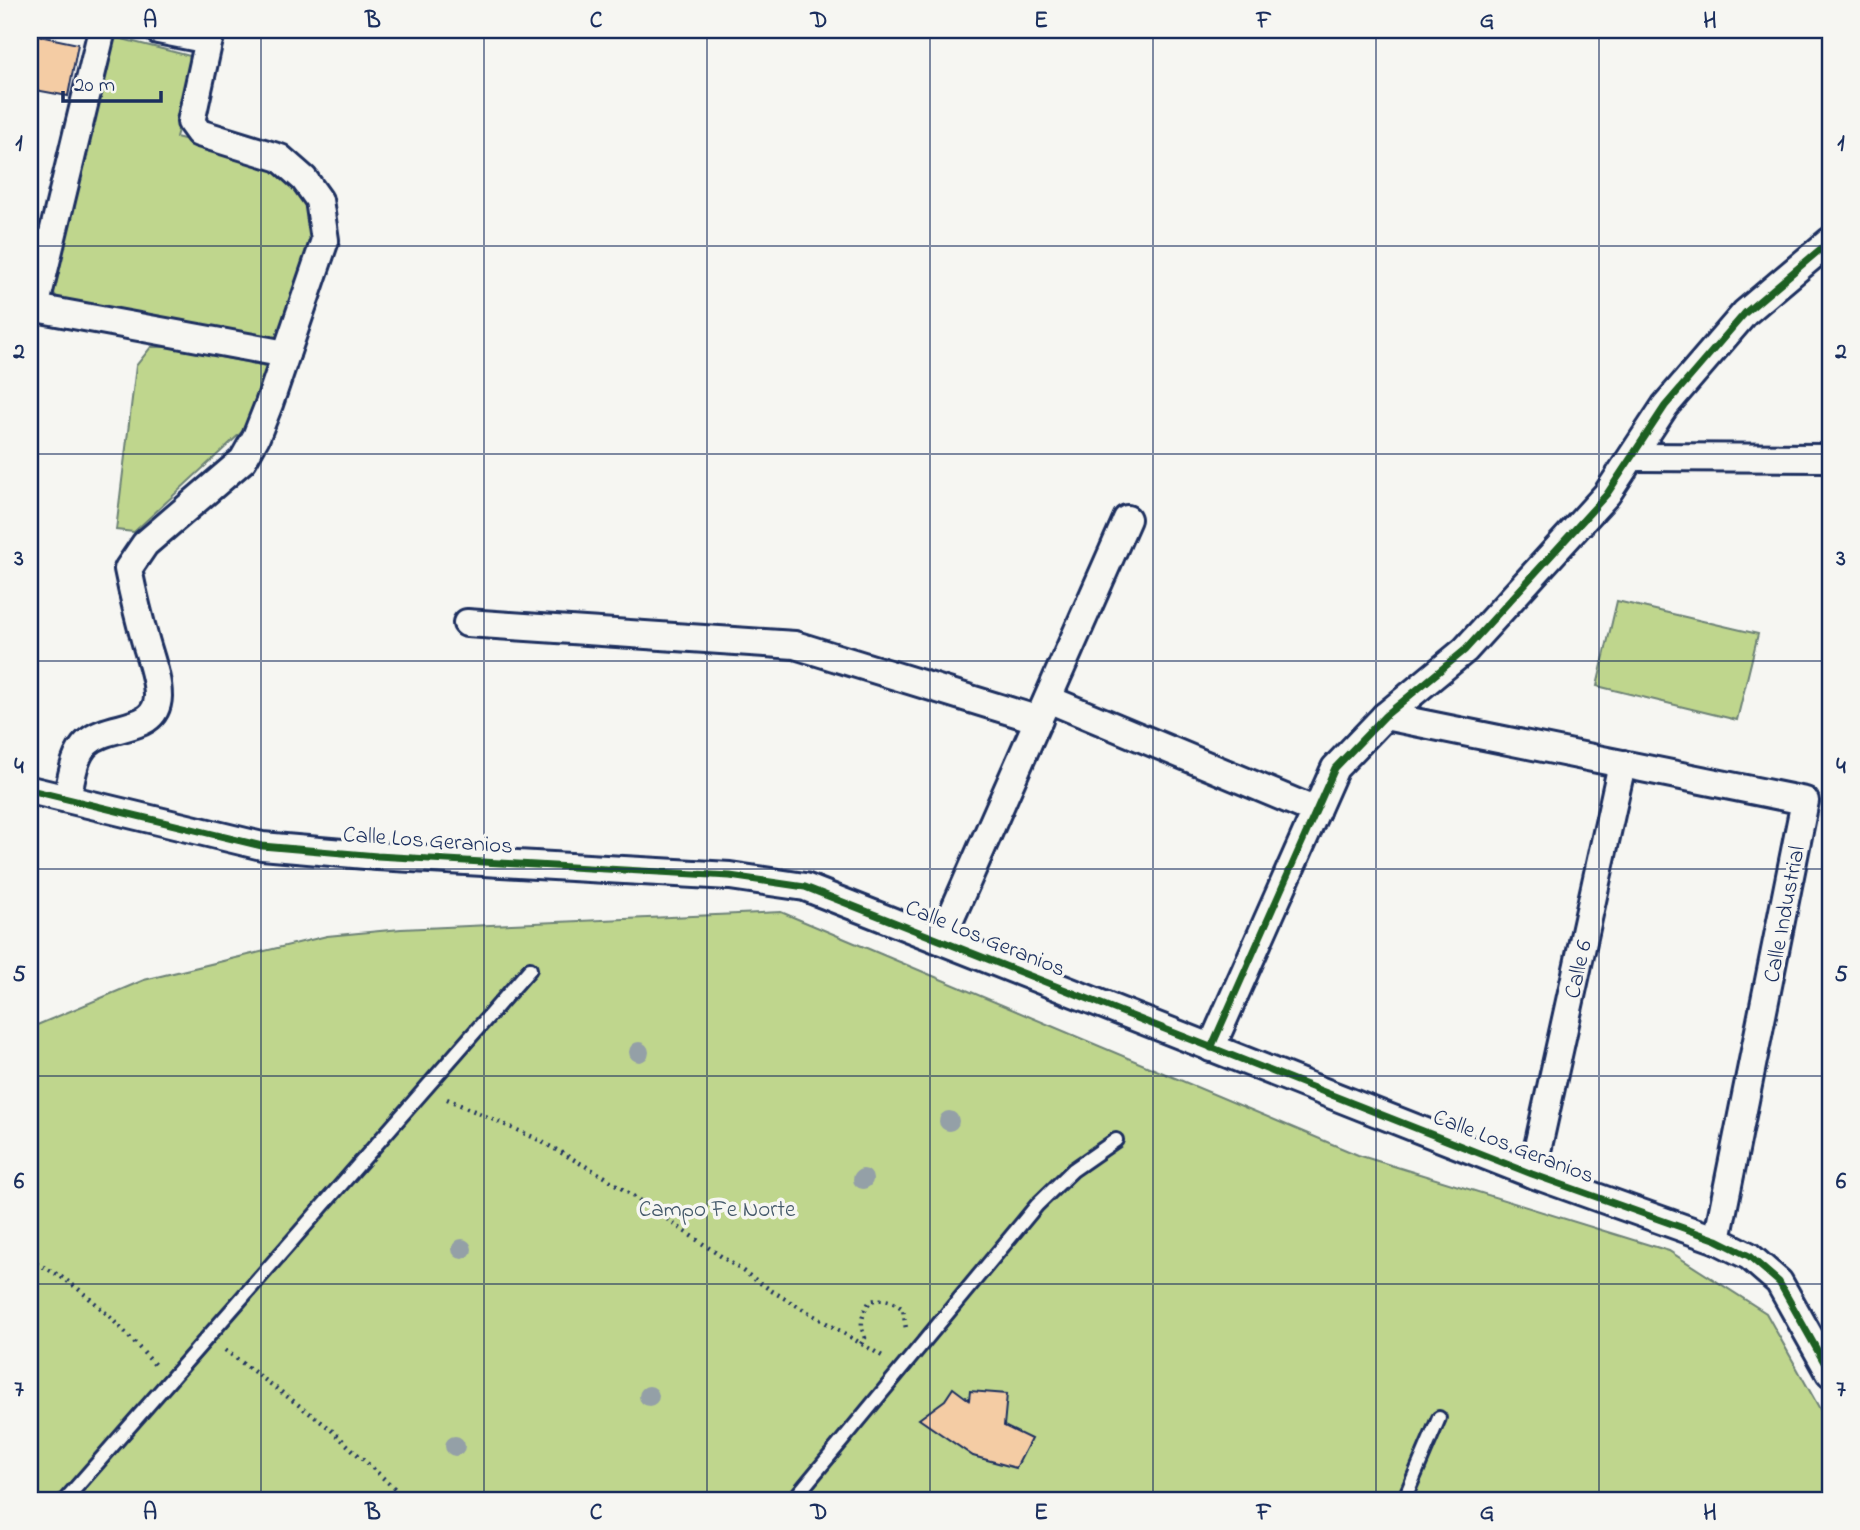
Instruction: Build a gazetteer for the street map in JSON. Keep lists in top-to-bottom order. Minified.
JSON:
{"streets":{"street":["Calle Los Geranios","Calle Industrial","Calle 6"]},"crossings":[["Calle Los Geranios","Calle Industrial"],["Calle Los Geranios","Calle 6"],["Calle Industrial","Calle 6"]],"parks":["Campo Fe Norte"],"scale_bar":"20 m","grid":{"columns":["A","B","C","D","E","F","G","H"],"rows":["1","2","3","4","5","6","7"]}}
